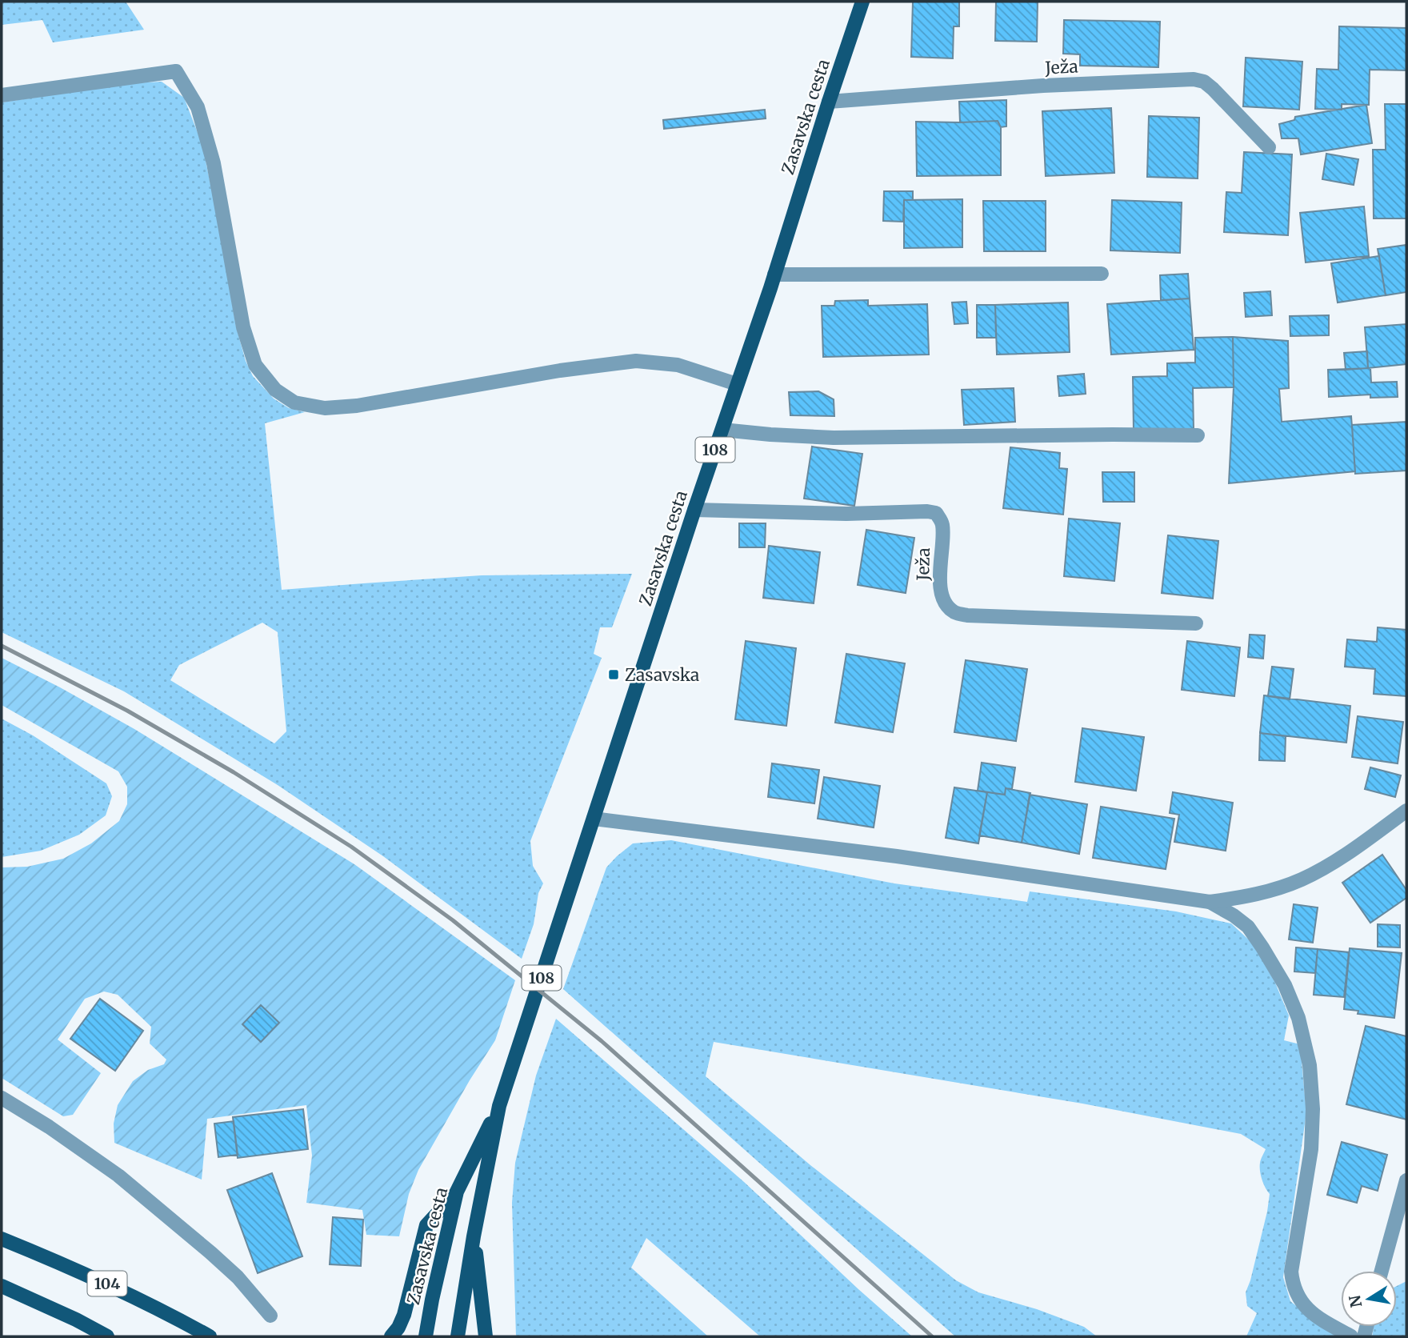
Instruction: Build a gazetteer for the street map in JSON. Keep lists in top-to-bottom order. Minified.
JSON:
{"streets":{"main road":["Zasavska cesta","108","104"],"street":["Ježa"]},"crossings":[["Ježa","Zasavska cesta"]],"places":{"transit":["Zasavska"]},"north":"left"}
